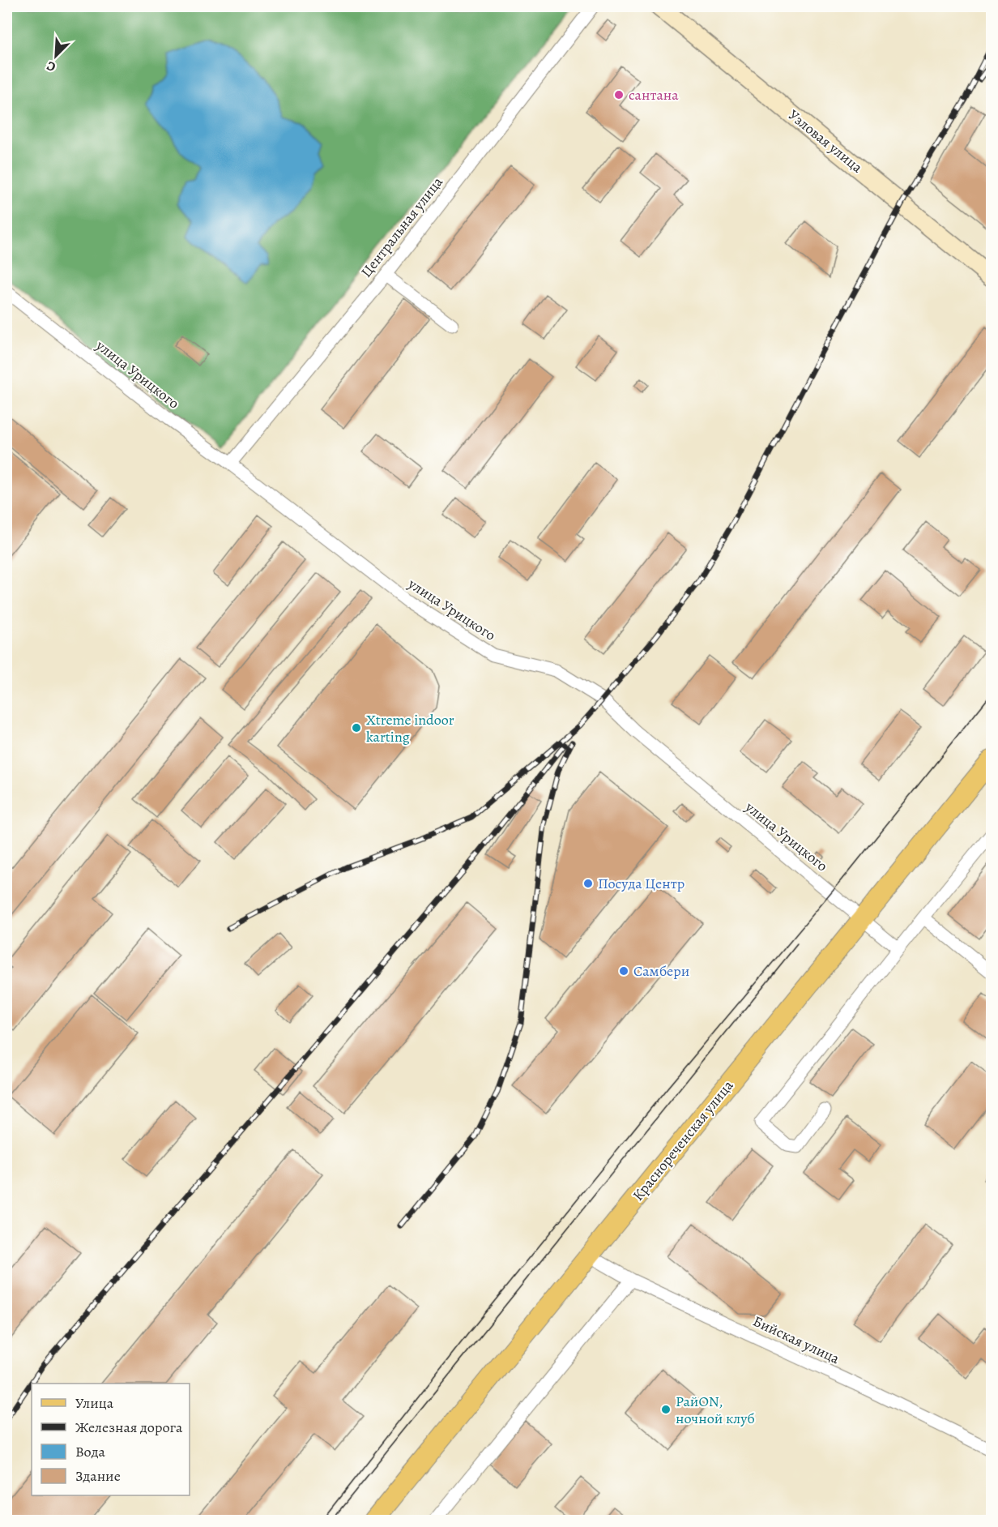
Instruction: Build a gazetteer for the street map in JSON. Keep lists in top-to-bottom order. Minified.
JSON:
{"streets":{"main road":["Краснореченская улица"],"street":["Узловая улица","Центральная улица","улица Урицкого","Бийская улица"]},"crossings":[["Центральная улица","улица Урицкого"],["улица Урицкого","Краснореченская улица"],["Краснореченская улица","Бийская улица"]],"places":["сантана","Xtreme indoor karting","Посуда Центр","Самбери","РайON, ночной клуб"],"legend":["Улица","Железная дорога","Вода","Здание"],"north":"bottom left"}
